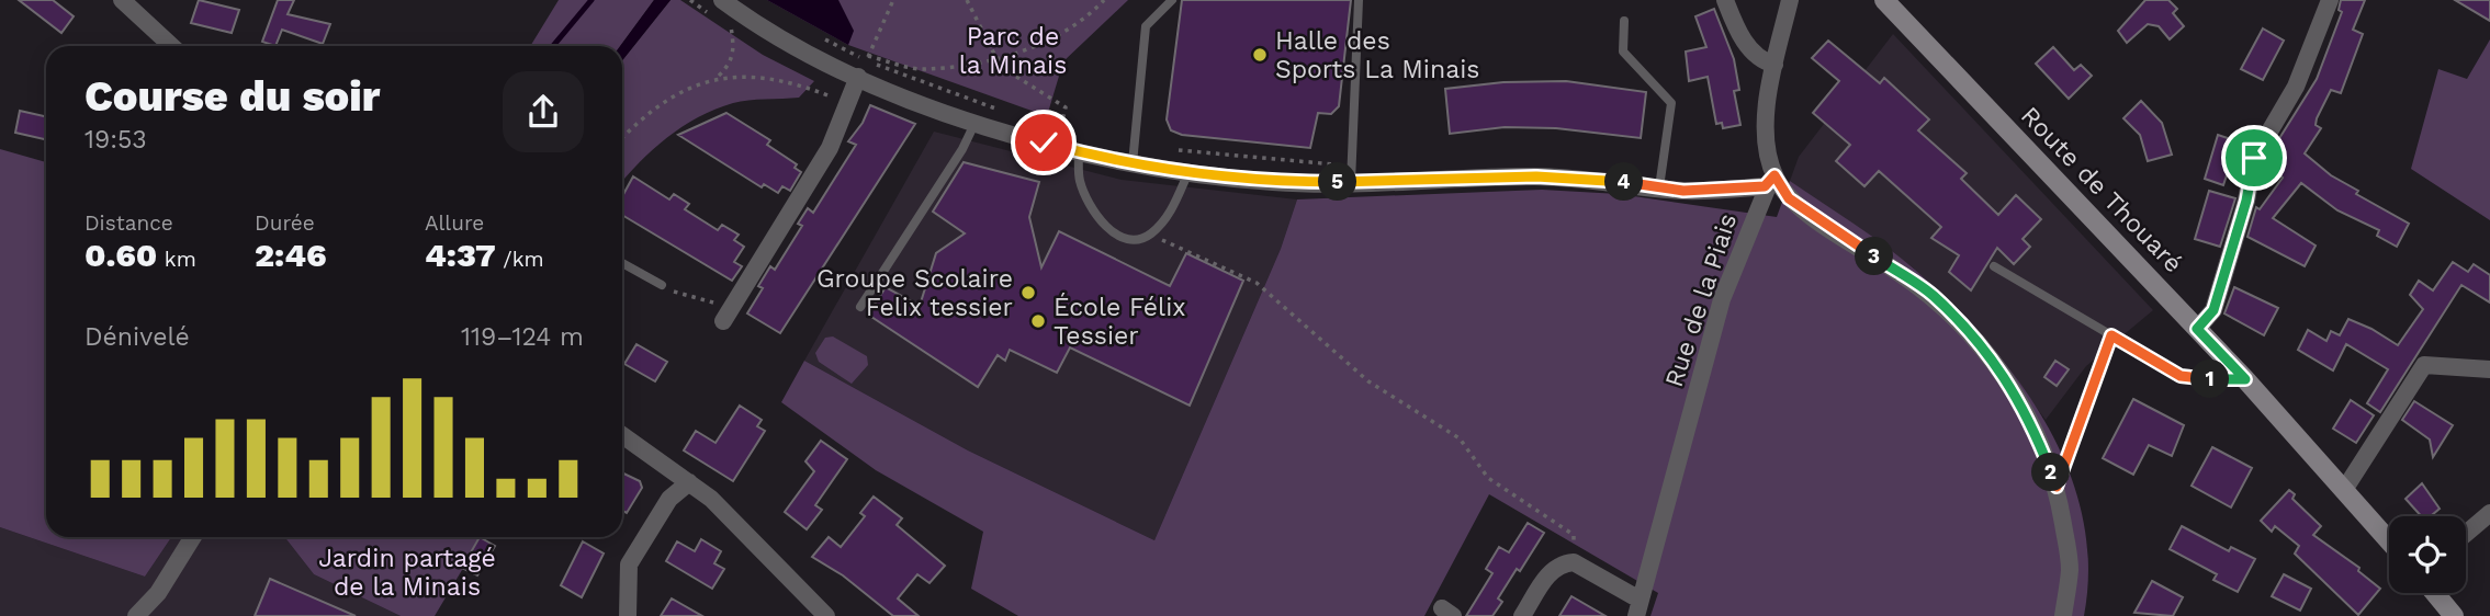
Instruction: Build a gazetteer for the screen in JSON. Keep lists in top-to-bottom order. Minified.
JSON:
{"streets":{"street":["Route de Thouaré","Rue de la Piais"]},"parks":["Parc de la Minais","Jardin partagé de la Minais"],"places":["Halle des Sports La Minais","Groupe Scolaire Felix tessier","École Félix Tessier"],"page":{"heading":["Course du soir","19:53"],"pins":["4","5","3","1","2"],"stats":[["Distance","0.60 km"],["Durée","2:46"],["Allure","4:37 /km"]],"chart":["Dénivelé","119–124 m"]}}
